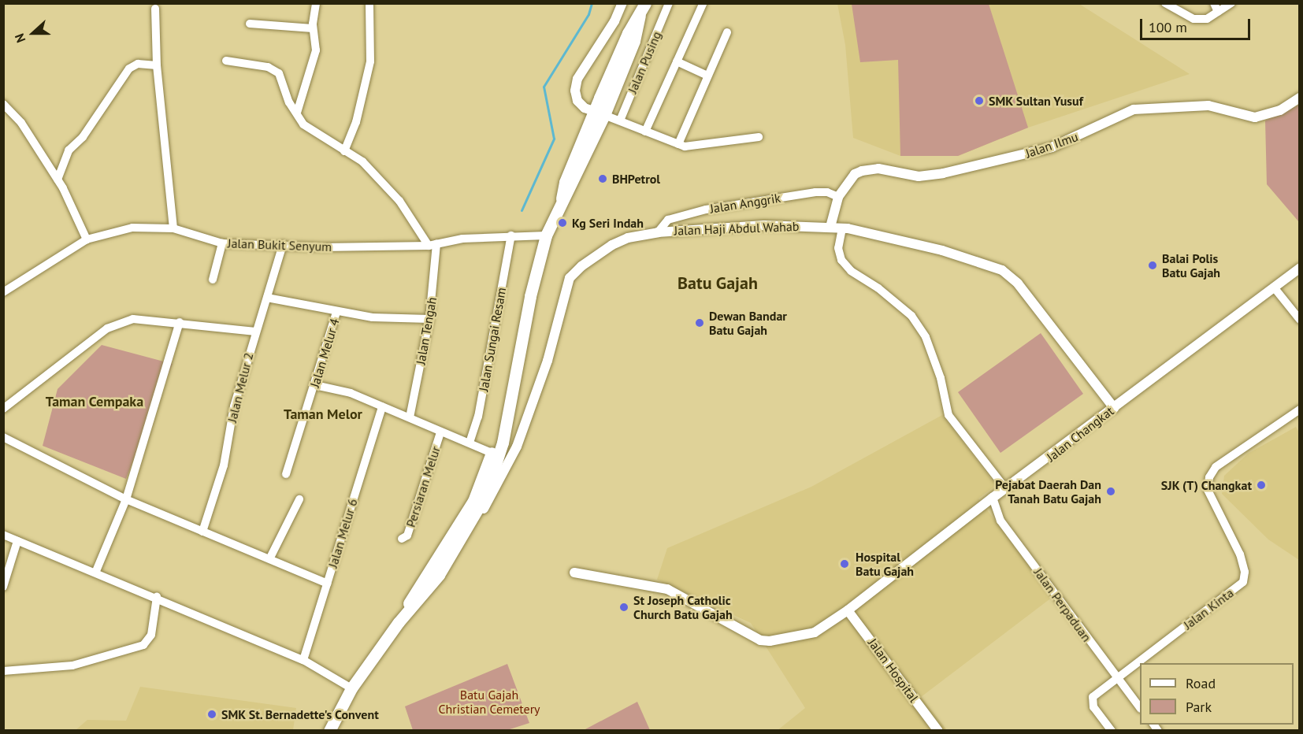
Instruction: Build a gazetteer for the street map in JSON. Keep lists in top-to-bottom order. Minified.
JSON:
{"streets":{"street":["Jalan Pusing","Jalan Ilmu","Jalan Anggrik","Jalan Haji Abdul Wahab","Jalan Bukit Senyum","Jalan Tengah","Jalan Sungai Resam","Jalan Melur 4","Jalan Melur 2","Jalan Changkat","Persiaran Melur","Jalan Melur 6","Jalan Perpaduan","Jalan Kinta","Jalan Hospital"]},"crossings":[["Jalan Ilmu","Jalan Anggrik"],["Jalan Ilmu","Jalan Haji Abdul Wahab"],["Jalan Anggrik","Jalan Haji Abdul Wahab"],["Jalan Haji Abdul Wahab","Jalan Changkat"],["Jalan Bukit Senyum","Jalan Tengah"],["Jalan Bukit Senyum","Jalan Sungai Resam"],["Jalan Bukit Senyum","Jalan Melur 2"],["Jalan Changkat","Jalan Perpaduan"],["Jalan Changkat","Jalan Hospital"],["Jalan Perpaduan","Jalan Kinta"]],"districts":["Batu Gajah","Taman Cempaka","Taman Melor"],"parks":["Batu Gajah Christian Cemetery"],"places":["SMK Sultan Yusuf","BHPetrol","Kg Seri Indah","Balai Polis Batu Gajah","Dewan Bandar Batu Gajah","SJK (T) Changkat","Pejabat Daerah Dan Tanah Batu Gajah","Hospital Batu Gajah","St Joseph Catholic Church Batu Gajah","SMK St. Bernadette's Convent"],"legend":["Road","Park"],"scale_bar":"100 m","north":"left"}
